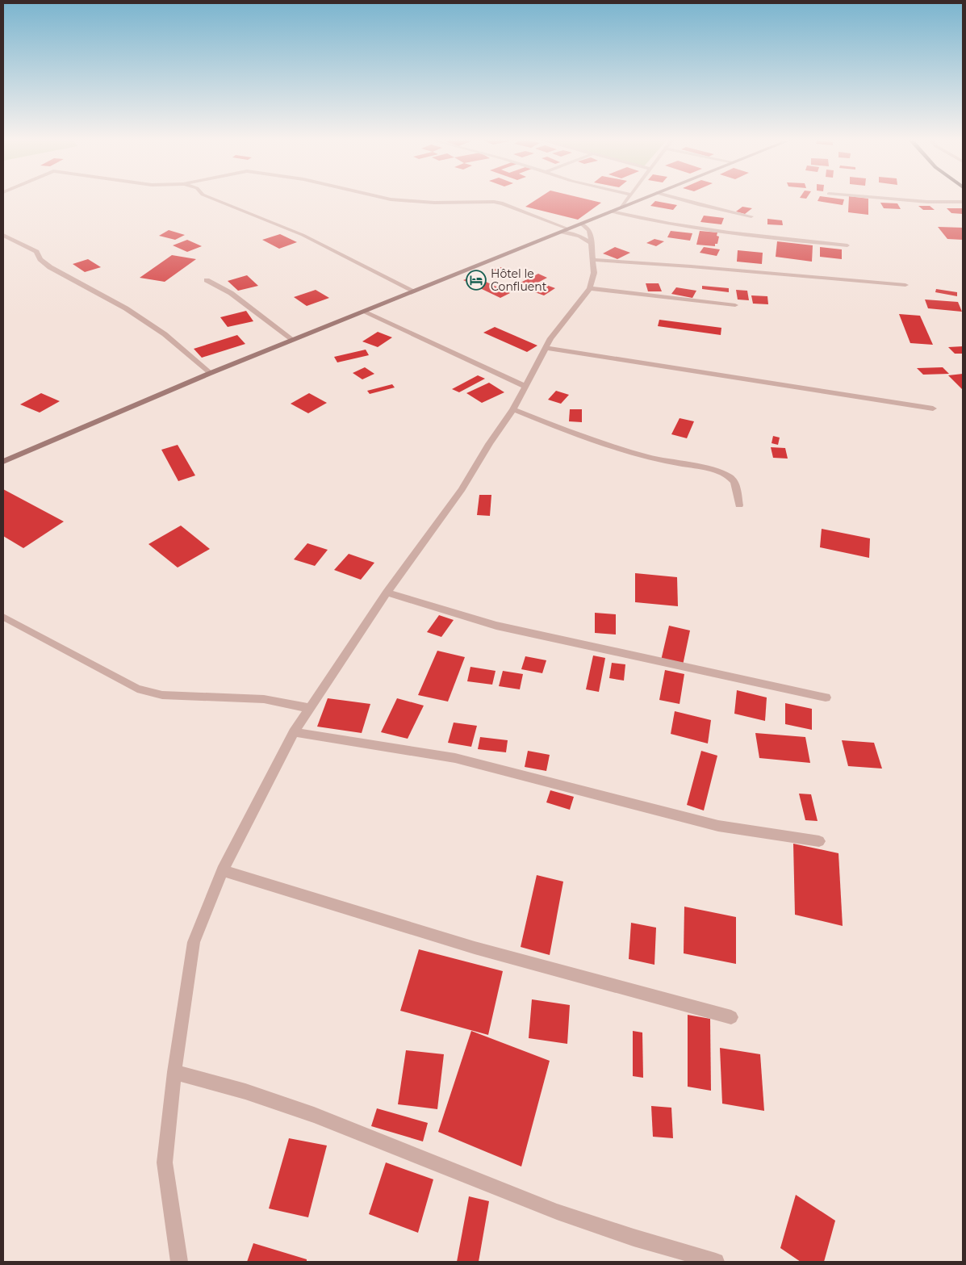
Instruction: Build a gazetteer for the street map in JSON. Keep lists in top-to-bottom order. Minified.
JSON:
{"places":{"hotel":["Hôtel le Confluent"]}}
